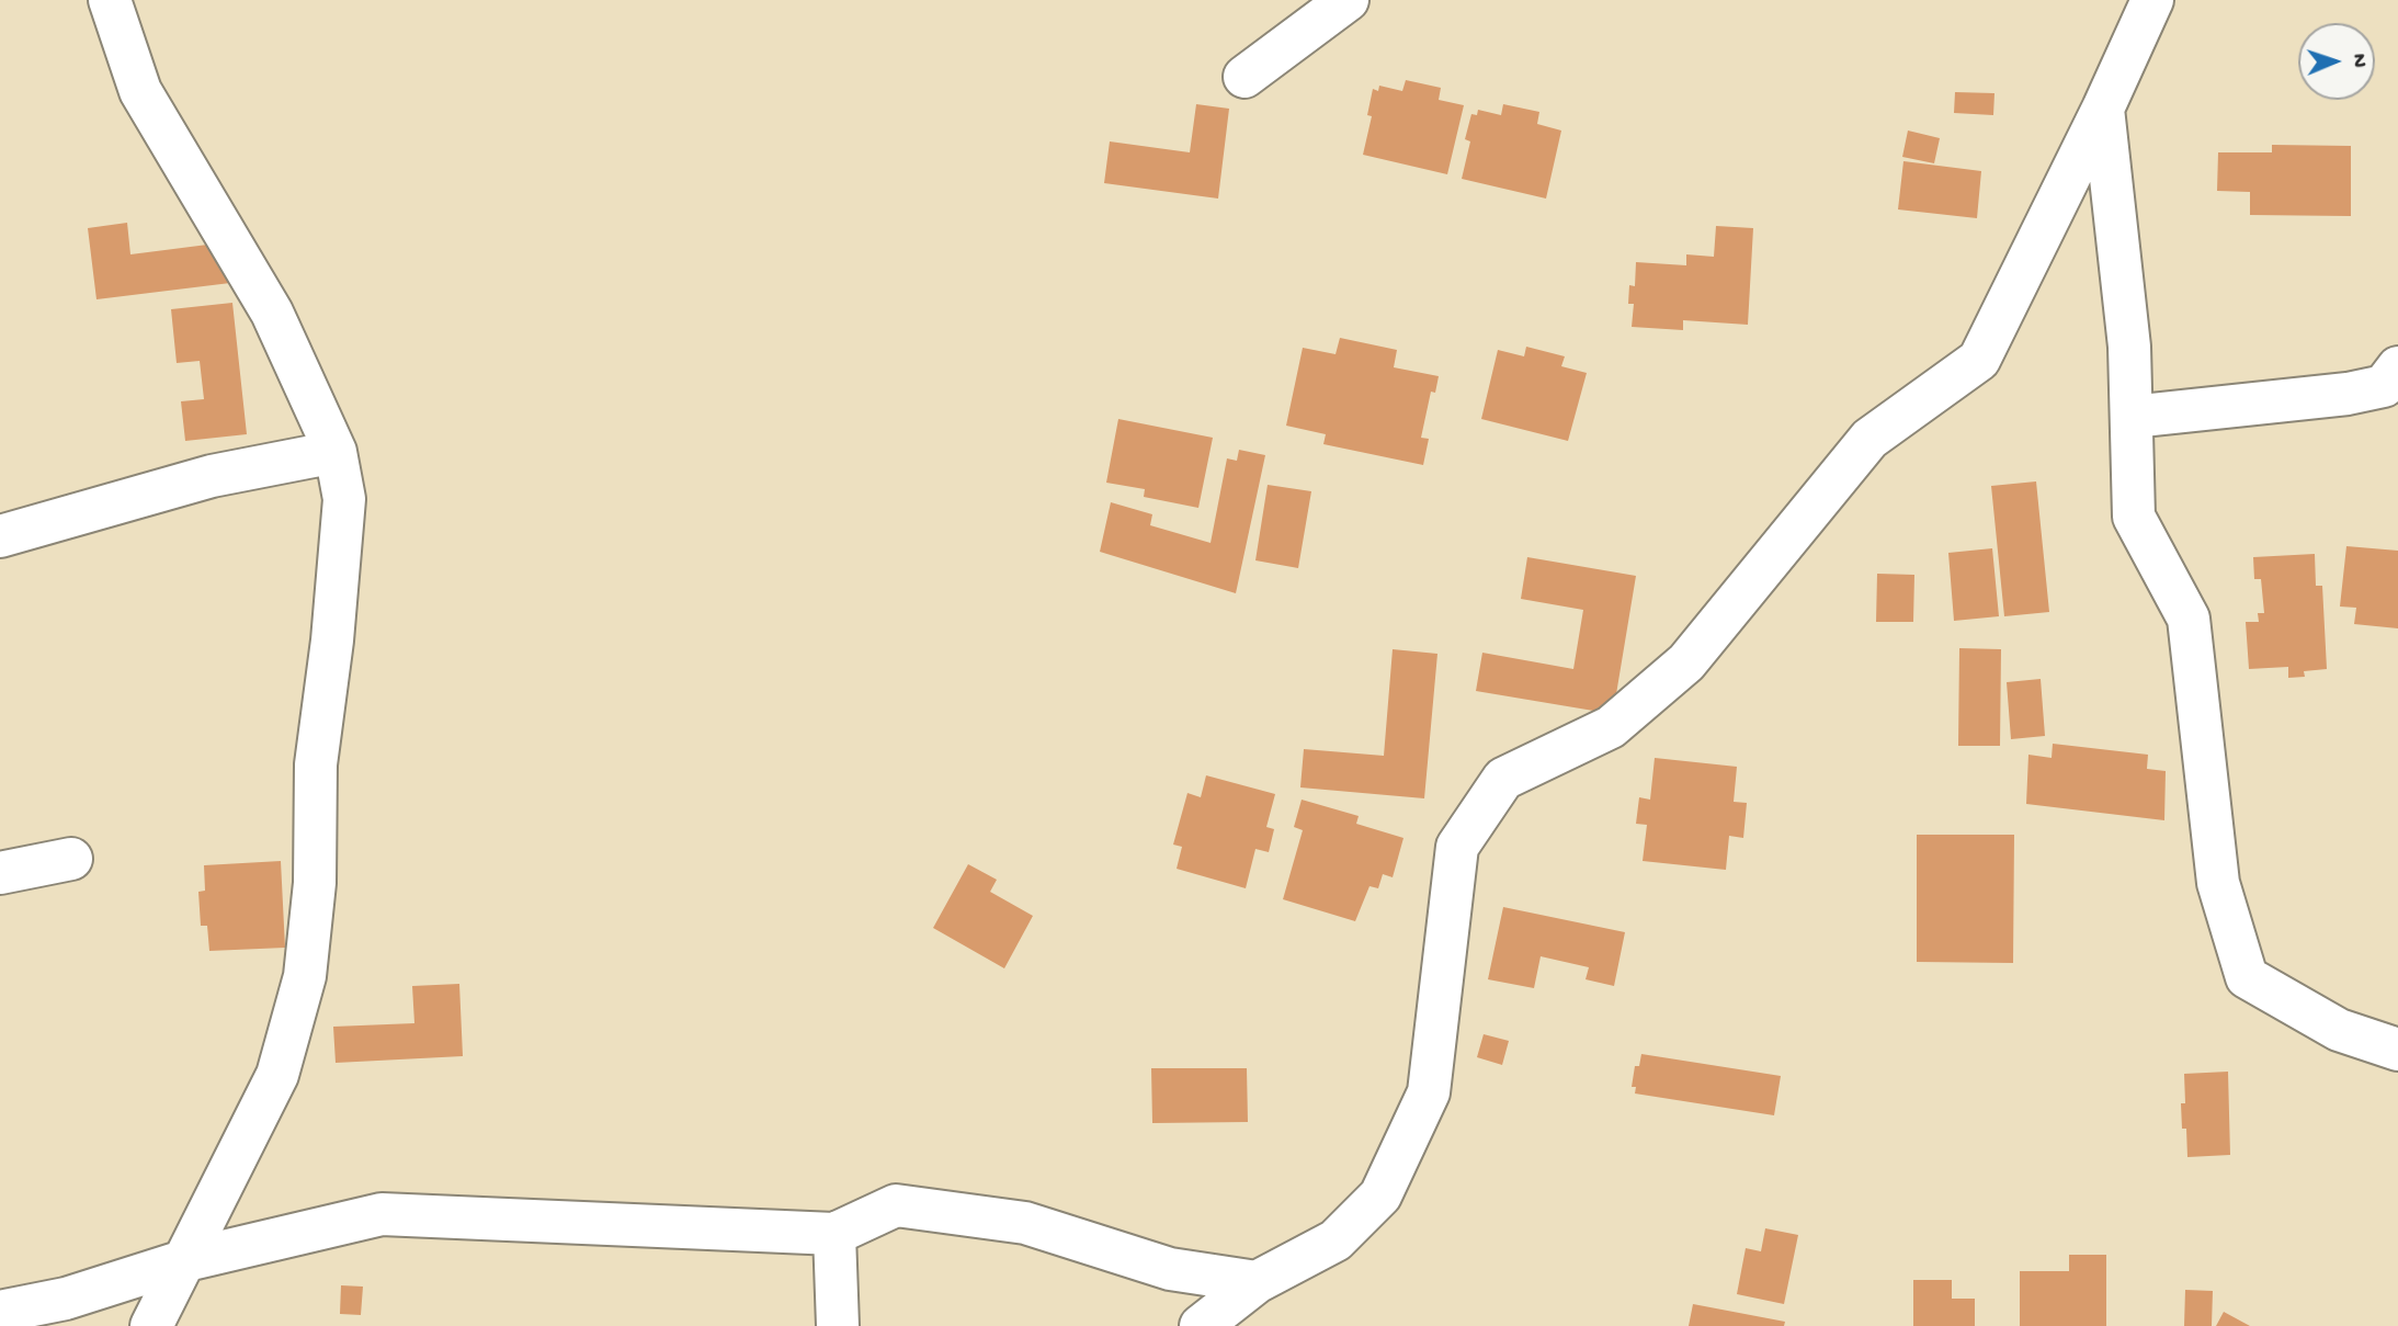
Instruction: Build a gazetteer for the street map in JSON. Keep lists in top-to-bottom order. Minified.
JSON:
{"north":"right"}
